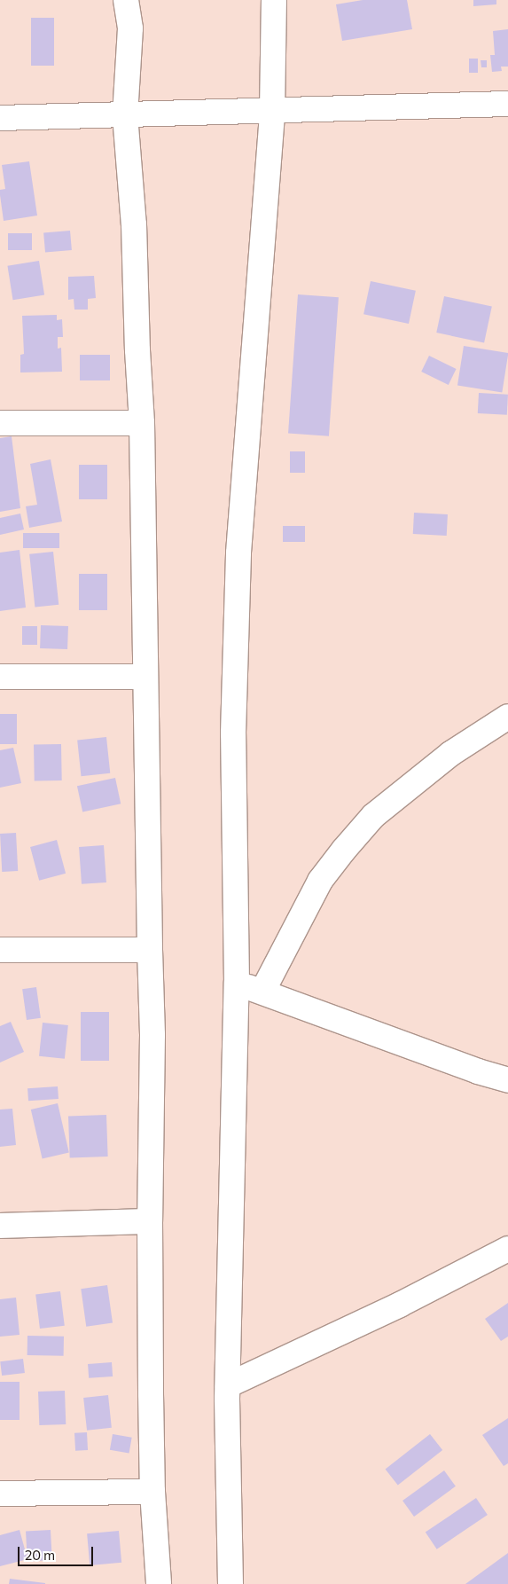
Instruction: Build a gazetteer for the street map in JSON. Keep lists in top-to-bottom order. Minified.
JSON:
{"scale_bar":"20 m"}
